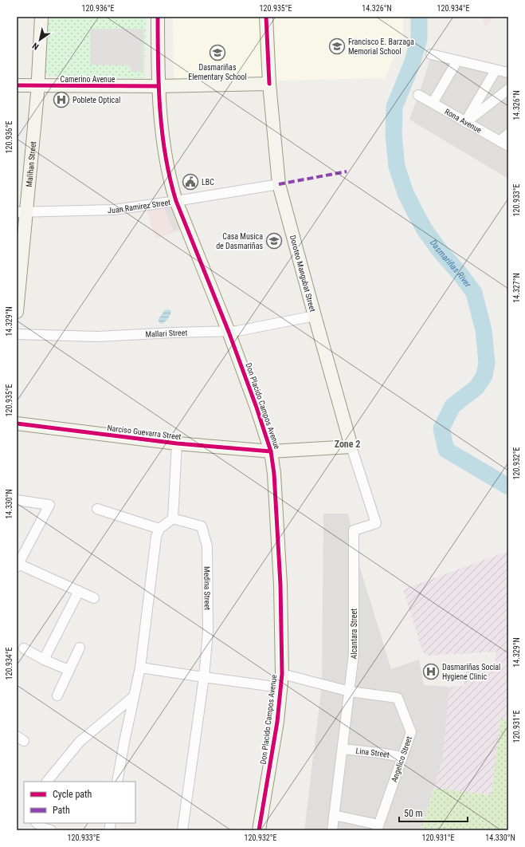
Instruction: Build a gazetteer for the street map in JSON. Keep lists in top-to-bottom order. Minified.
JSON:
{"streets":{"street":["Camerino Avenue","Rona Avenue","Malihan Street","Juan Ramirez Street","Doroteo Mangubat Street","Mallari Street","Don Placido Campos Avenue","Narciso Guevarra Street","Medina Street","Alcantara Street","Lina Street","Angelico Street"]},"crossings":[["Camerino Avenue","Malihan Street"],["Camerino Avenue","Doroteo Mangubat Street"],["Camerino Avenue","Don Placido Campos Avenue"],["Malihan Street","Juan Ramirez Street"],["Juan Ramirez Street","Doroteo Mangubat Street"],["Juan Ramirez Street","Don Placido Campos Avenue"],["Doroteo Mangubat Street","Mallari Street"],["Doroteo Mangubat Street","Narciso Guevarra Street"],["Doroteo Mangubat Street","Alcantara Street"],["Mallari Street","Don Placido Campos Avenue"],["Don Placido Campos Avenue","Narciso Guevarra Street"],["Alcantara Street","Angelico Street"],["Lina Street","Angelico Street"]],"districts":["Zone 2"],"water":["Dasmariñas River"],"places":{"school or university":["Francisco E. Barzaga Memorial School","Dasmariñas Elementary School","Casa Musica de Dasmariñas"],"hospital":["Poblete Optical","Dasmariñas Social Hygiene Clinic"],"public building":["LBC"]},"legend":["Cycle path","Path"],"scale_bar":"50 m","north":"bottom left","coordinates":["120.936°E","120.935°E","14.326°N","120.934°E","120.933°E","14.327°N","14.329°N","120.932°E","14.330°N","120.931°E"]}
